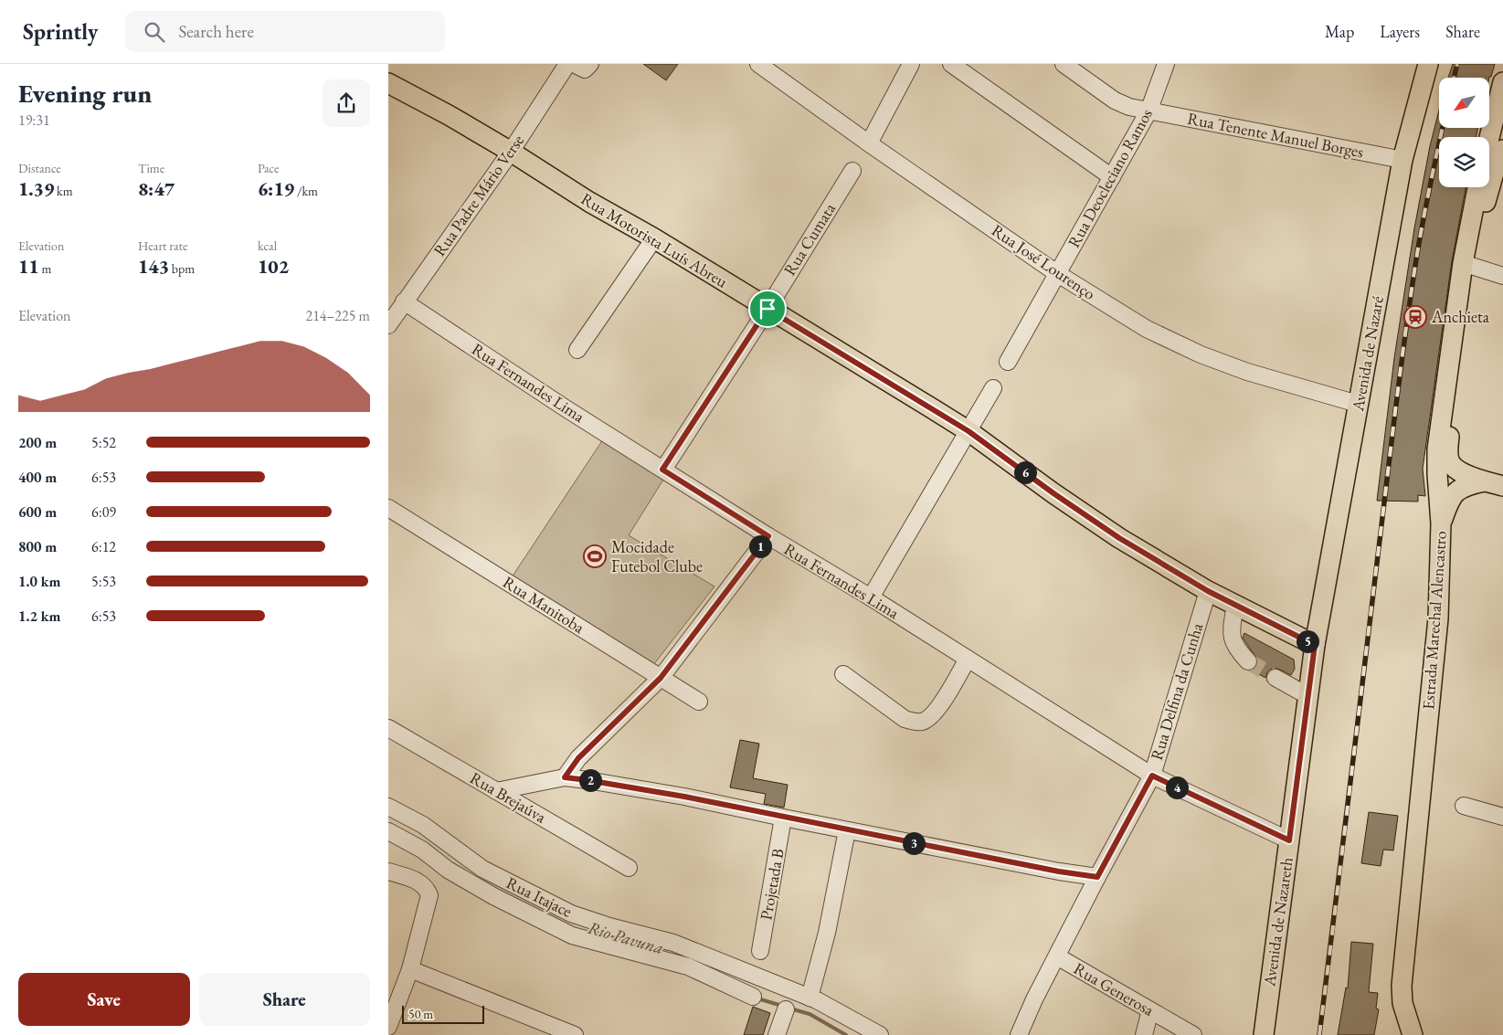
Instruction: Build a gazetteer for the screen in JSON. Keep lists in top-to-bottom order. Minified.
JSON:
{"streets":{"main road":["Rua Motorista Luís Abreu","Avenida de Nazaré","Estrada Marechal Alencastro","Avenida de Nazareth"],"street":["Rua Tenente Manuel Borges","Rua Deocleciano Ramos","Rua Padre Mário Verse","Rua Cumata","Rua José Lourenço","Rua Fernandes Lima","Rua Manitoba","Rua Delfina da Cunha","Rua Brejaúva","Projetada B","Rua Itajace","Rua Generosa"]},"crossings":[["Rua Tenente Manuel Borges","Rua Deocleciano Ramos"],["Rua Tenente Manuel Borges","Avenida de Nazaré"],["Rua Deocleciano Ramos","Rua José Lourenço"],["Rua Padre Mário Verse","Rua Motorista Luís Abreu"],["Rua Padre Mário Verse","Rua Fernandes Lima"],["Rua Cumata","Rua Motorista Luís Abreu"],["Rua Cumata","Rua Fernandes Lima"],["Rua Motorista Luís Abreu","Avenida de Nazaré"],["Rua Motorista Luís Abreu","Rua Delfina da Cunha"],["Rua Motorista Luís Abreu","Avenida de Nazareth"],["Rua José Lourenço","Avenida de Nazaré"],["Avenida de Nazaré","Avenida de Nazareth"],["Rua Fernandes Lima","Rua Delfina da Cunha"],["Rua Fernandes Lima","Avenida de Nazareth"],["Rua Delfina da Cunha","Rua Generosa"]],"water":["Rio Pavuna"],"places":{"station":["Anchieta"],"sports":["Mocidade Futebol Clube"]},"scale_bar":"50 m","north":"bottom left","page":{"header":"Sprintly","search":"Search here","nav":["Map","Layers","Share"],"heading":["Evening run","19:31"],"stats":[["Distance","1.39 km"],["Time","8:47"],["Pace","6:19 /km"],["Elevation","11 m"],["Heart rate","143 bpm"],["kcal","102"]],"chart":["Elevation","214–225 m"],"list":[{"name":"200 m","note":"5:52"},{"name":"400 m","note":"6:53"},{"name":"600 m","note":"6:09"},{"name":"800 m","note":"6:12"},{"name":"1.0 km","note":"5:53"},{"name":"1.2 km","note":"6:53"}],"pins":["6","1","5","2","4","3"],"buttons":["Save","Share"],"scale":"50 m"}}
